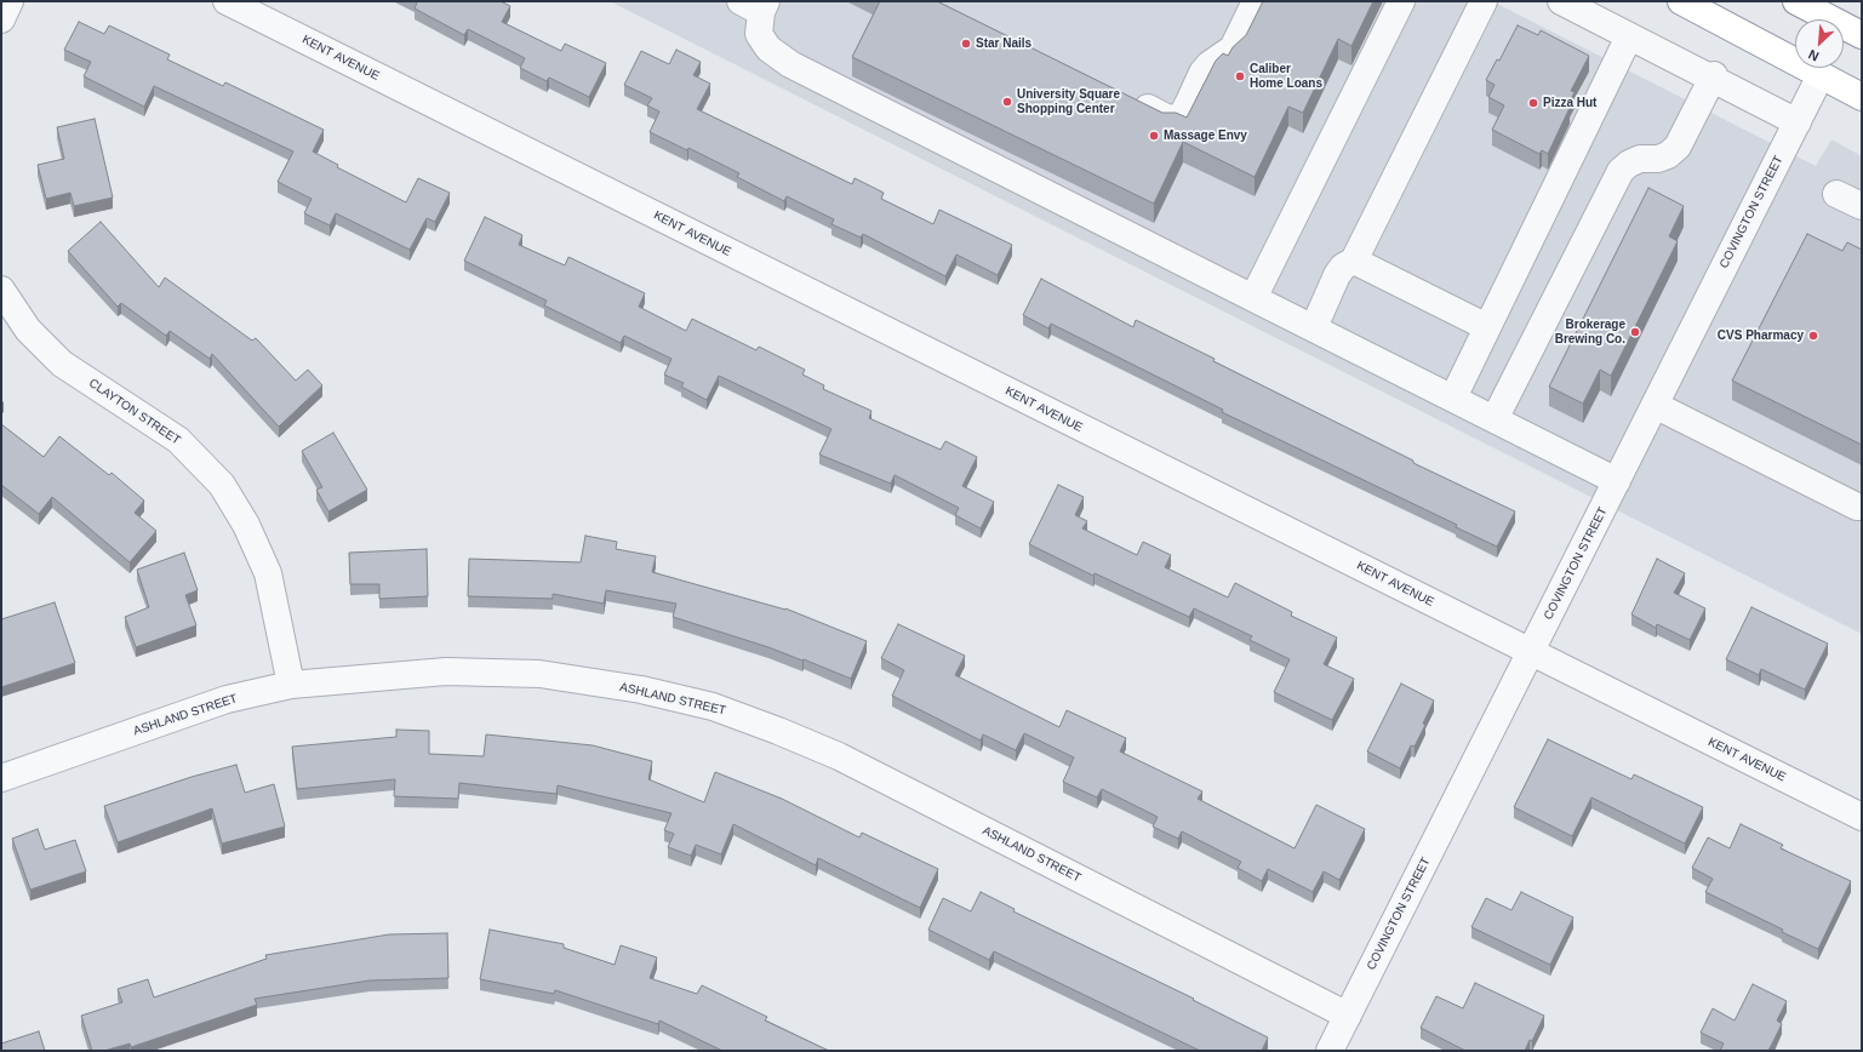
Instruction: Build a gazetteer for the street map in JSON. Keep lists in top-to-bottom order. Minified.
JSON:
{"streets":{"street":["KENT AVENUE","COVINGTON STREET","CLAYTON STREET","ASHLAND STREET"]},"crossings":[["KENT AVENUE","COVINGTON STREET"],["COVINGTON STREET","ASHLAND STREET"],["CLAYTON STREET","ASHLAND STREET"]],"places":["Star Nails","Caliber Home Loans","University Square Shopping Center","Pizza Hut","Massage Envy","Brokerage Brewing Co.","CVS Pharmacy"],"north":"bottom left"}
